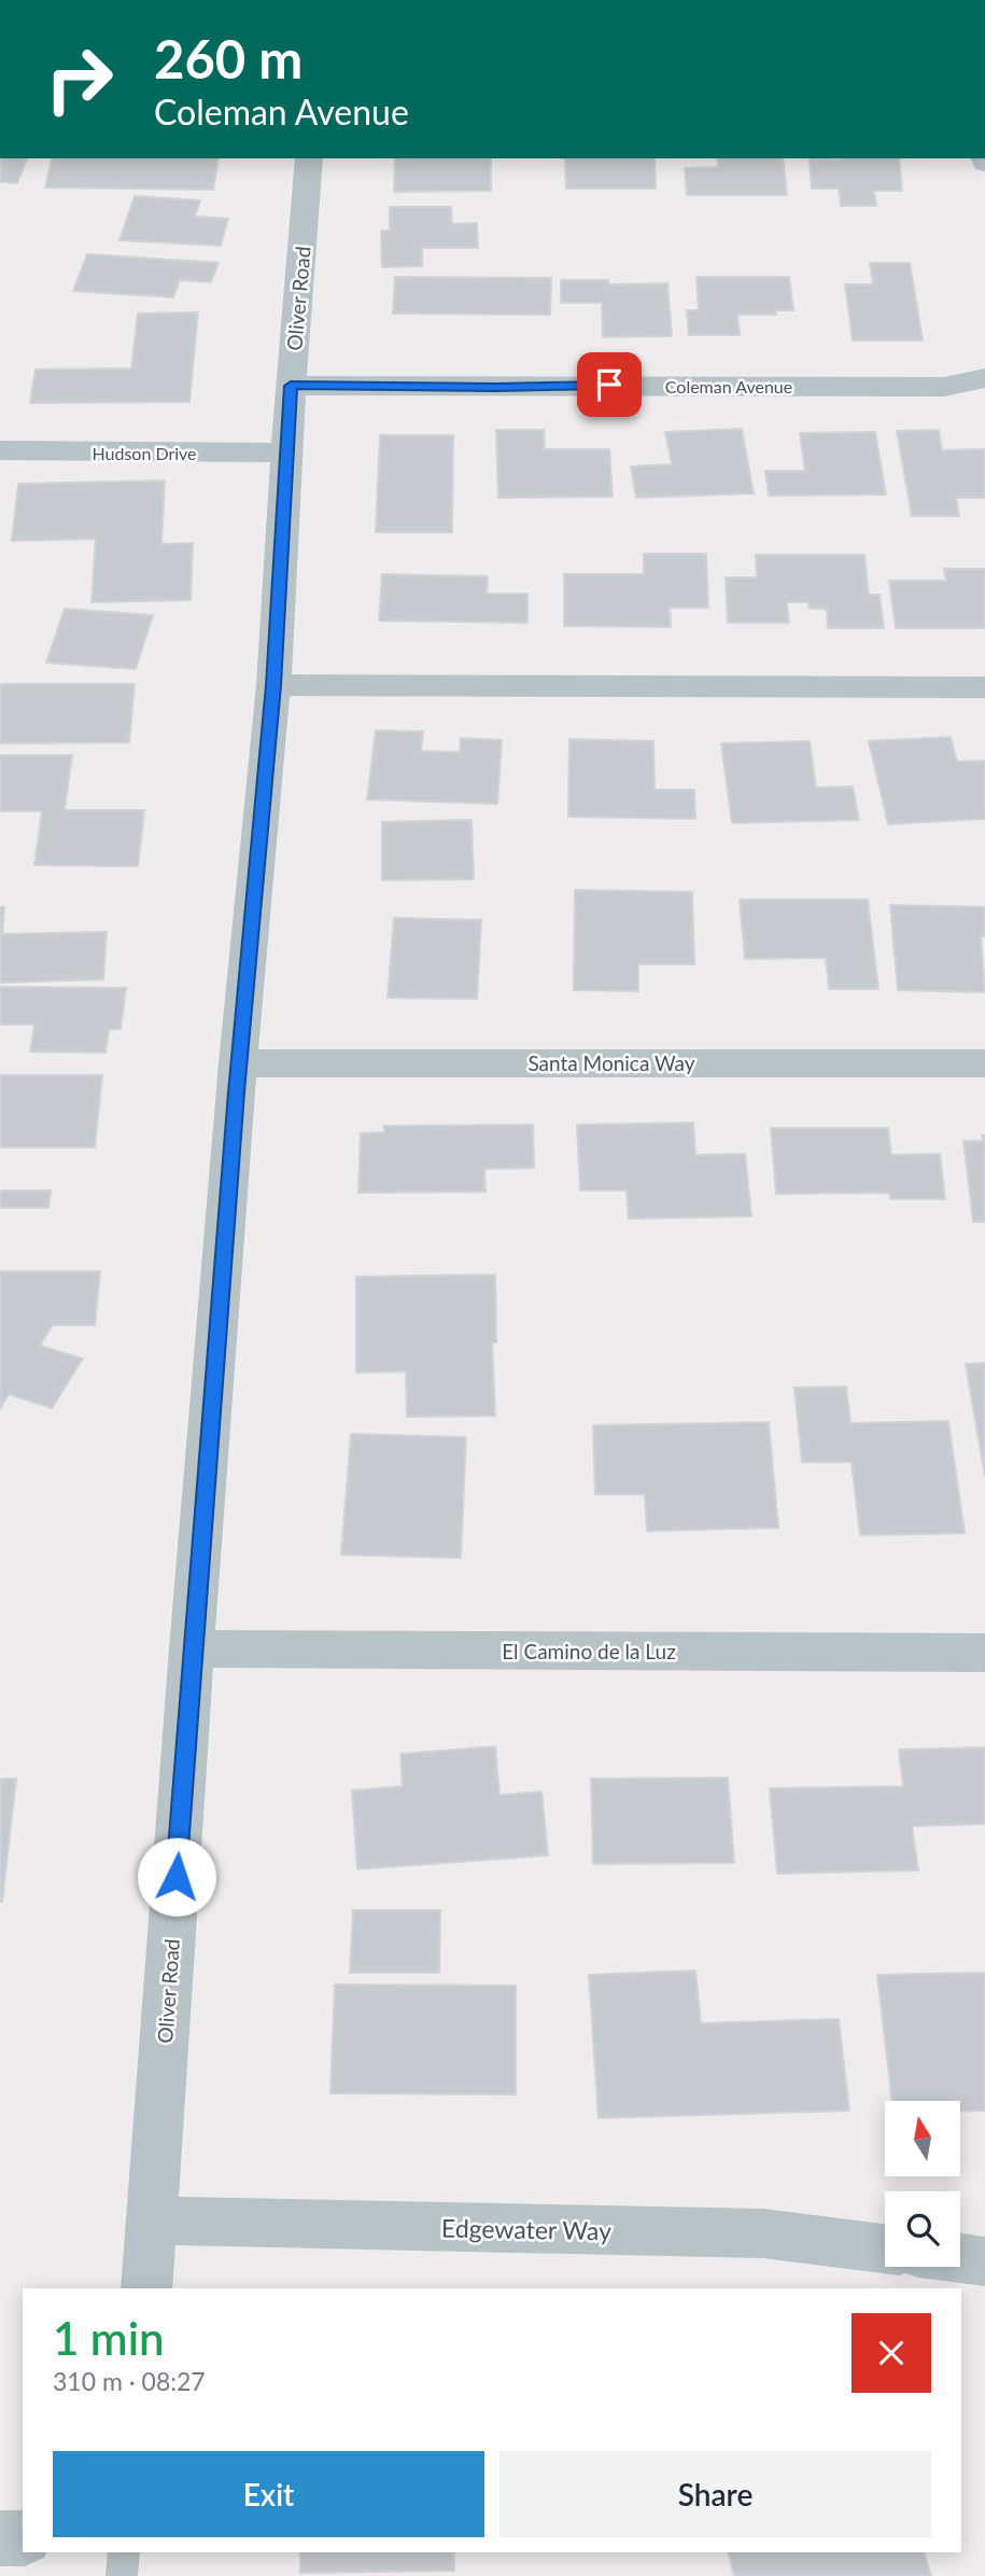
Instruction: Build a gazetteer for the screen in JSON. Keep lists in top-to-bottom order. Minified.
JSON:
{"streets":{"street":["Oliver Road","Coleman Avenue","Hudson Drive","Santa Monica Way","El Camino de la Luz","Edgewater Way"]},"crossings":[["Oliver Road","Coleman Avenue"],["Oliver Road","Hudson Drive"],["Oliver Road","Santa Monica Way"],["Oliver Road","El Camino de la Luz"],["Oliver Road","Edgewater Way"]],"north":"top","page":{"turn":["260 m","Coleman Avenue"],"heading":["1 min","310 m · 08:27"],"buttons":["Exit","Share"]}}
